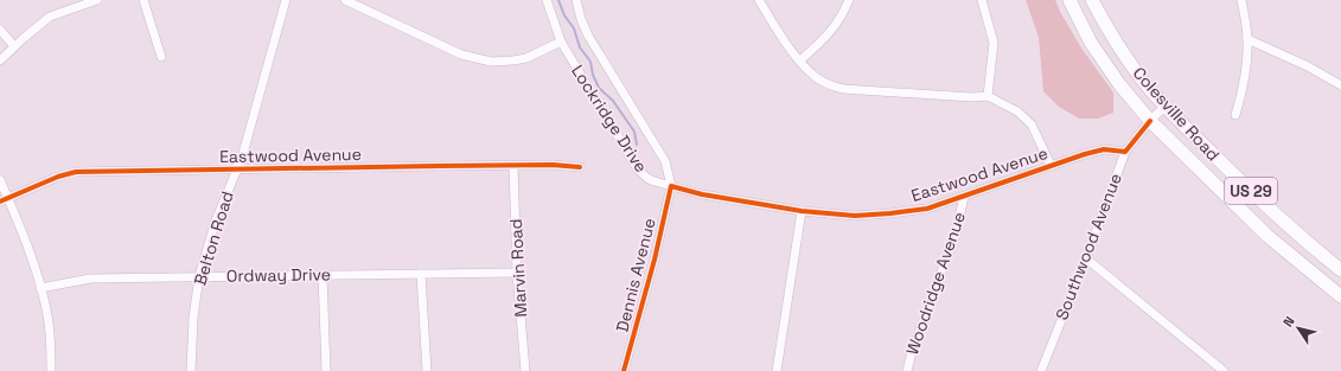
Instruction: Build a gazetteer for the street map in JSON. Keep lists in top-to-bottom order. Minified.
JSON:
{"streets":{"highway":["Colesville Road","US 29"],"street":["Lockridge Drive","Eastwood Avenue","Belton Road","Southwood Avenue","Marvin Road","Ordway Drive","Dennis Avenue","Woodridge Avenue"]},"crossings":[["Colesville Road","Southwood Avenue"],["Lockridge Drive","Eastwood Avenue"],["Lockridge Drive","Dennis Avenue"],["Eastwood Avenue","Belton Road"],["Eastwood Avenue","Southwood Avenue"],["Eastwood Avenue","Marvin Road"],["Eastwood Avenue","Dennis Avenue"],["Eastwood Avenue","Woodridge Avenue"],["Belton Road","Ordway Drive"],["Marvin Road","Ordway Drive"]],"north":"top left"}
